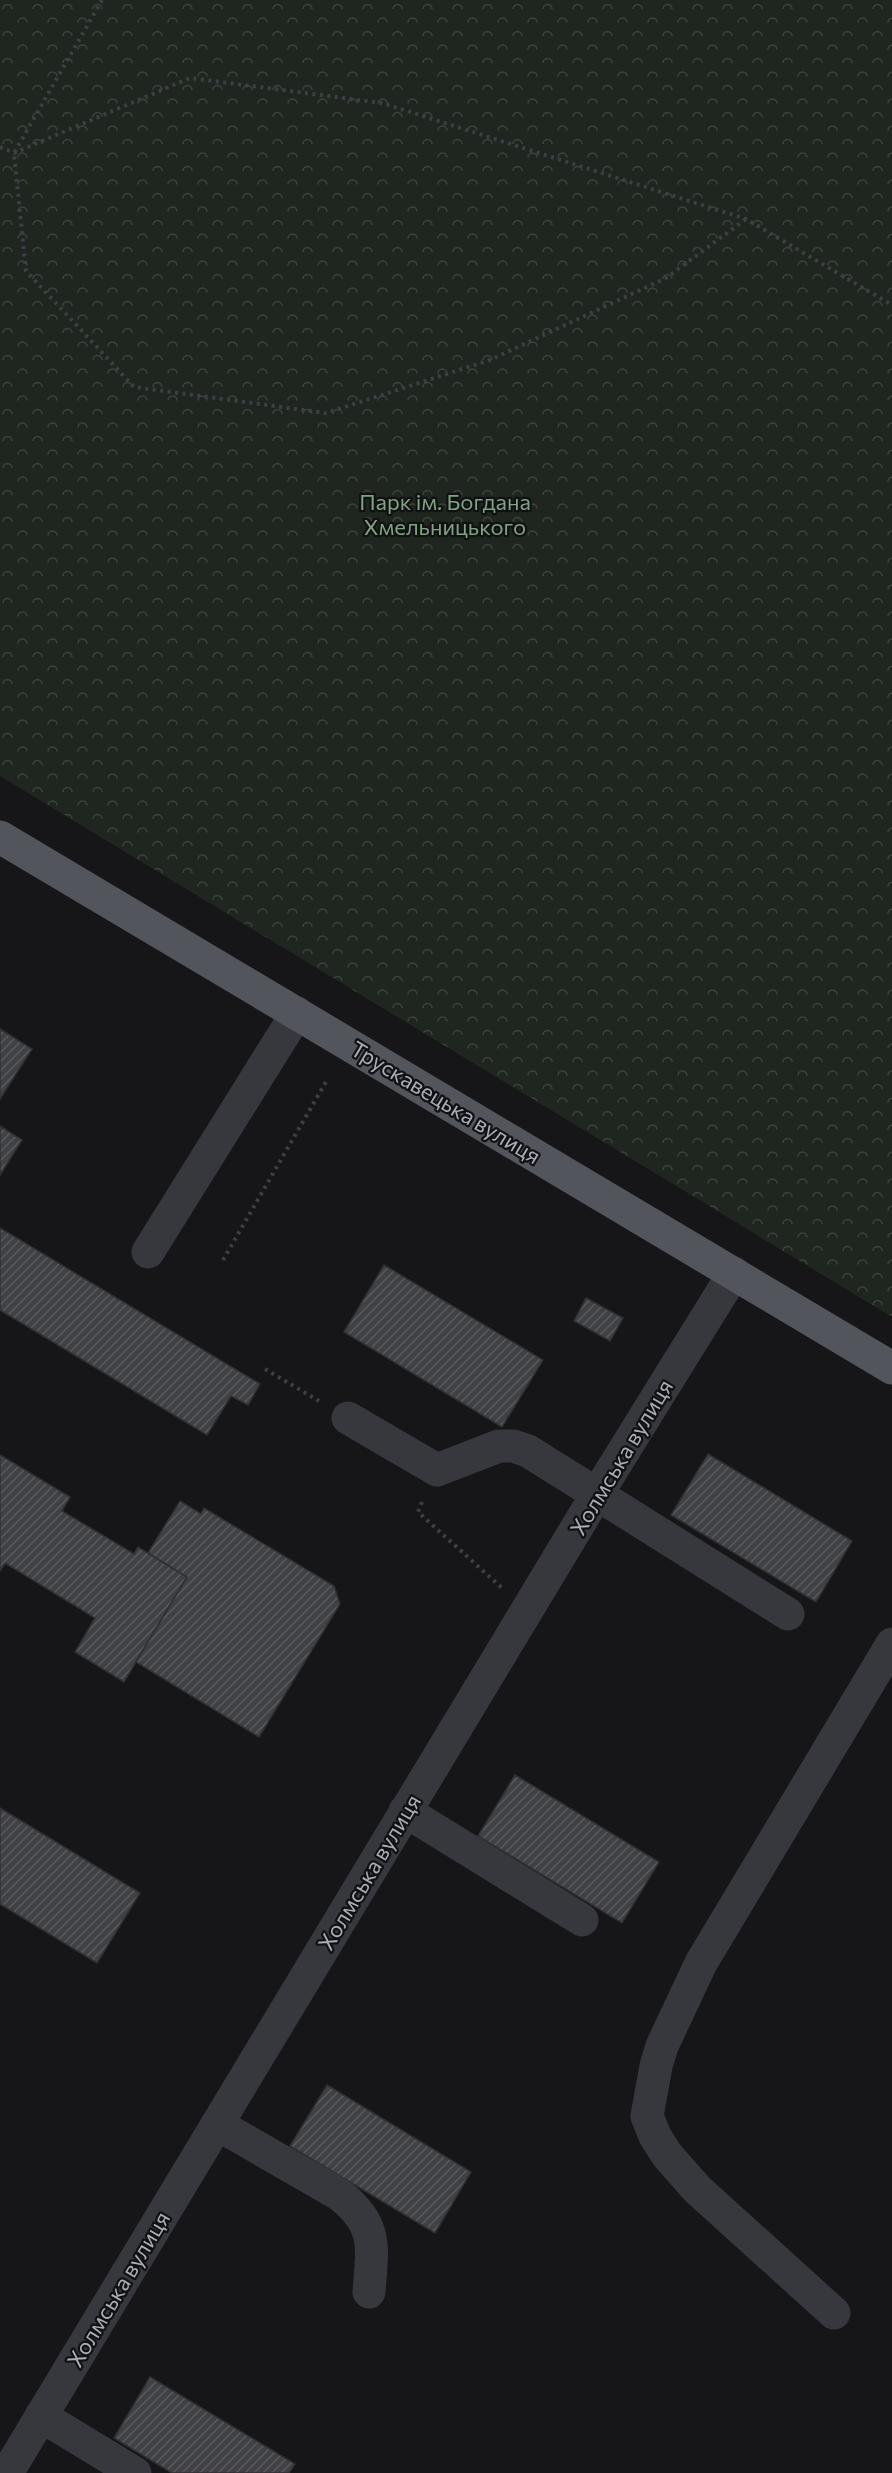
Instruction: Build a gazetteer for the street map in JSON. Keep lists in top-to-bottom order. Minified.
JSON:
{"streets":{"main road":["Трускавецька вулиця"],"street":["Холмська вулиця"]},"crossings":[["Трускавецька вулиця","Холмська вулиця"]],"parks":["Парк ім. Богдана Хмельницького"]}
